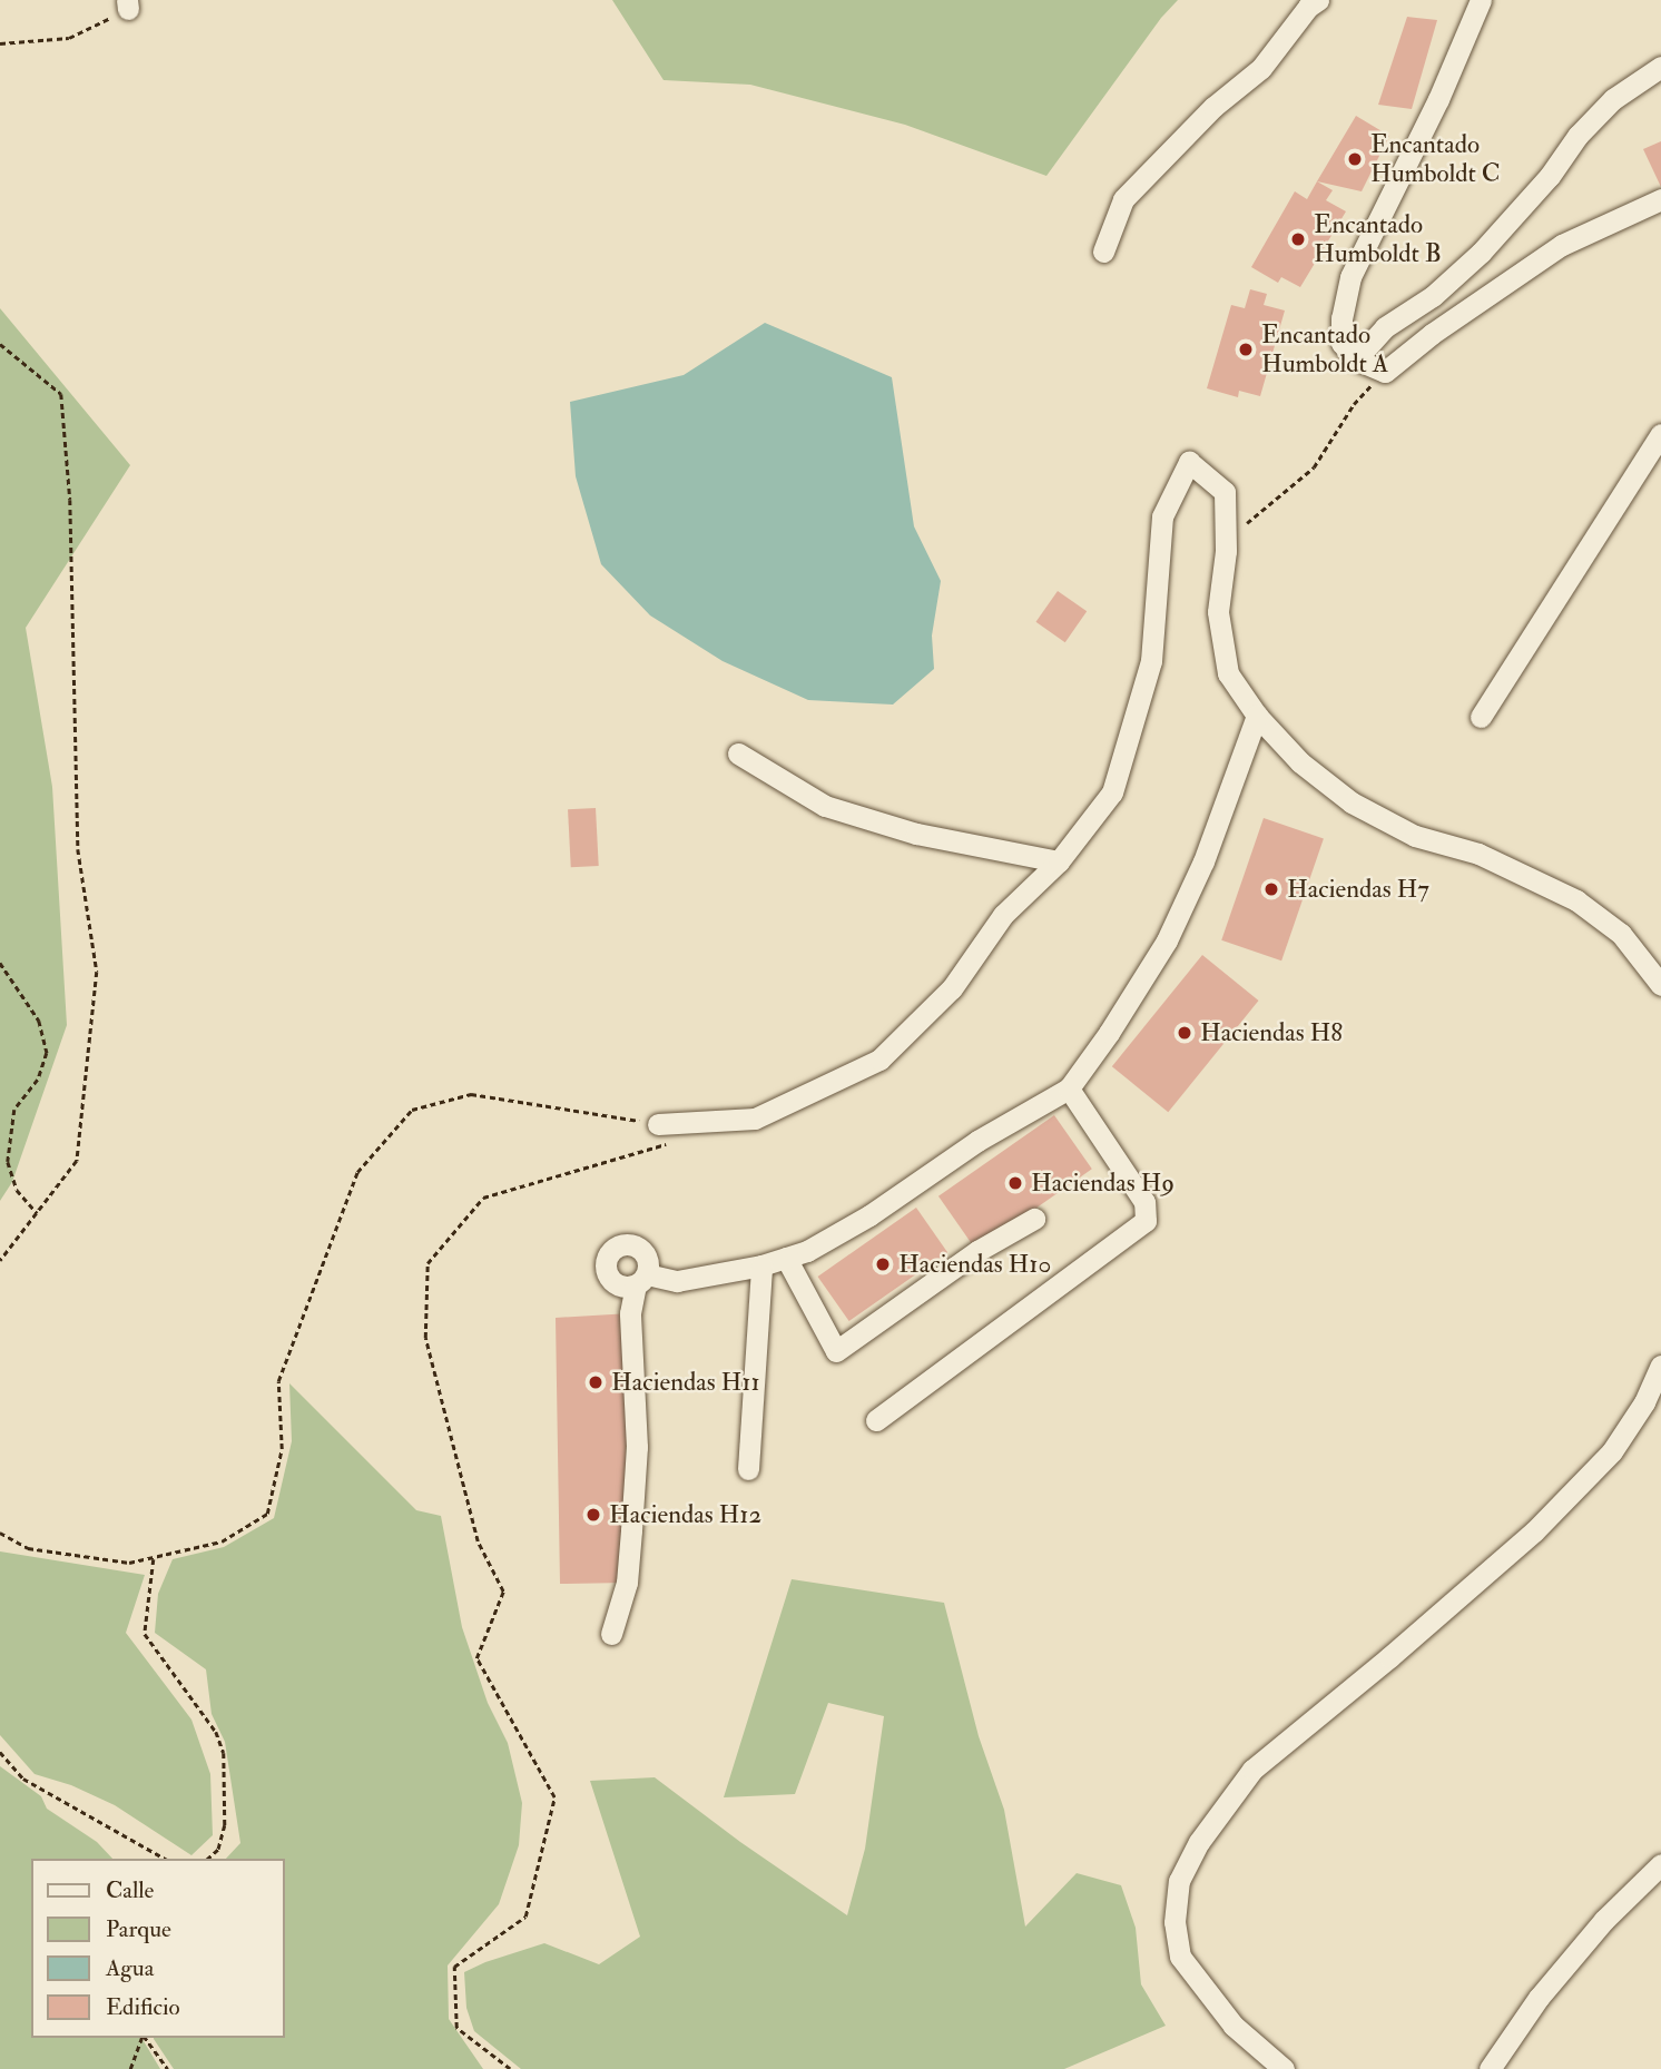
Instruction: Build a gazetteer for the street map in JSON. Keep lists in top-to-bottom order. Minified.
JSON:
{"places":["Encantado Humboldt C","Encantado Humboldt B","Encantado Humboldt A","Haciendas H7","Haciendas H8","Haciendas H9","Haciendas H10","Haciendas H11","Haciendas H12"],"legend":["Calle","Parque","Agua","Edificio"]}
